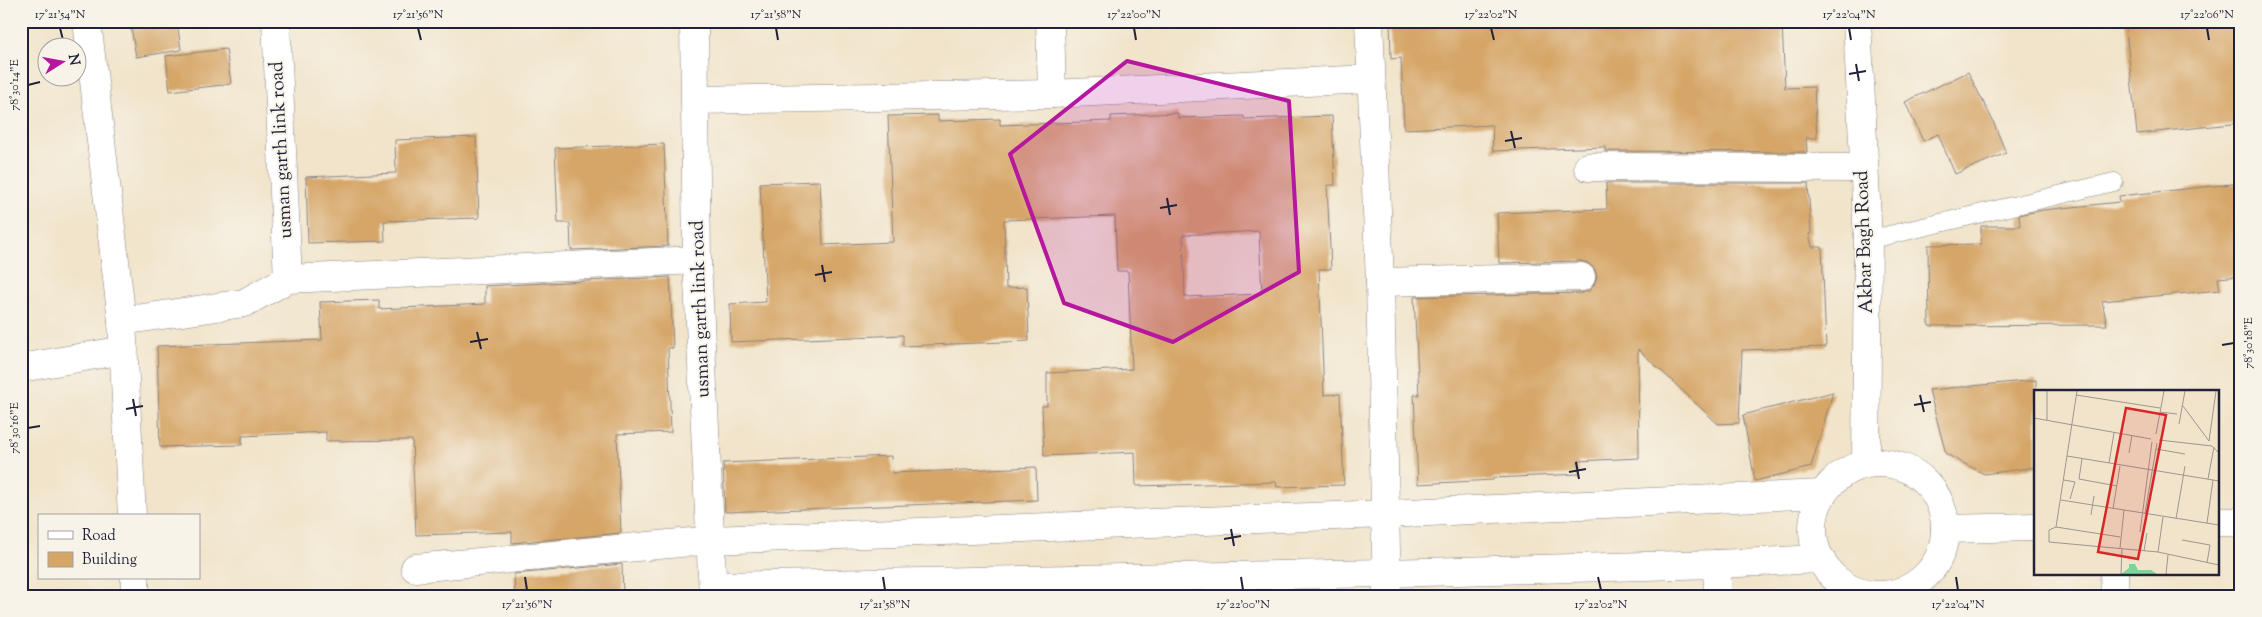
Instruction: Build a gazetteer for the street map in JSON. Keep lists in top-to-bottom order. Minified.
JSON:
{"streets":{"street":["usman garth link road","Akbar Bagh Road"]},"legend":["Road","Building"],"north":"right","coordinates":["17°21'54\"N","17°21'56\"N","17°21'58\"N","17°22'00\"N","17°22'02\"N","17°22'04\"N","17°22'06\"N","78°30'14\"E","78°30'18\"E","78°30'16\"E"]}
